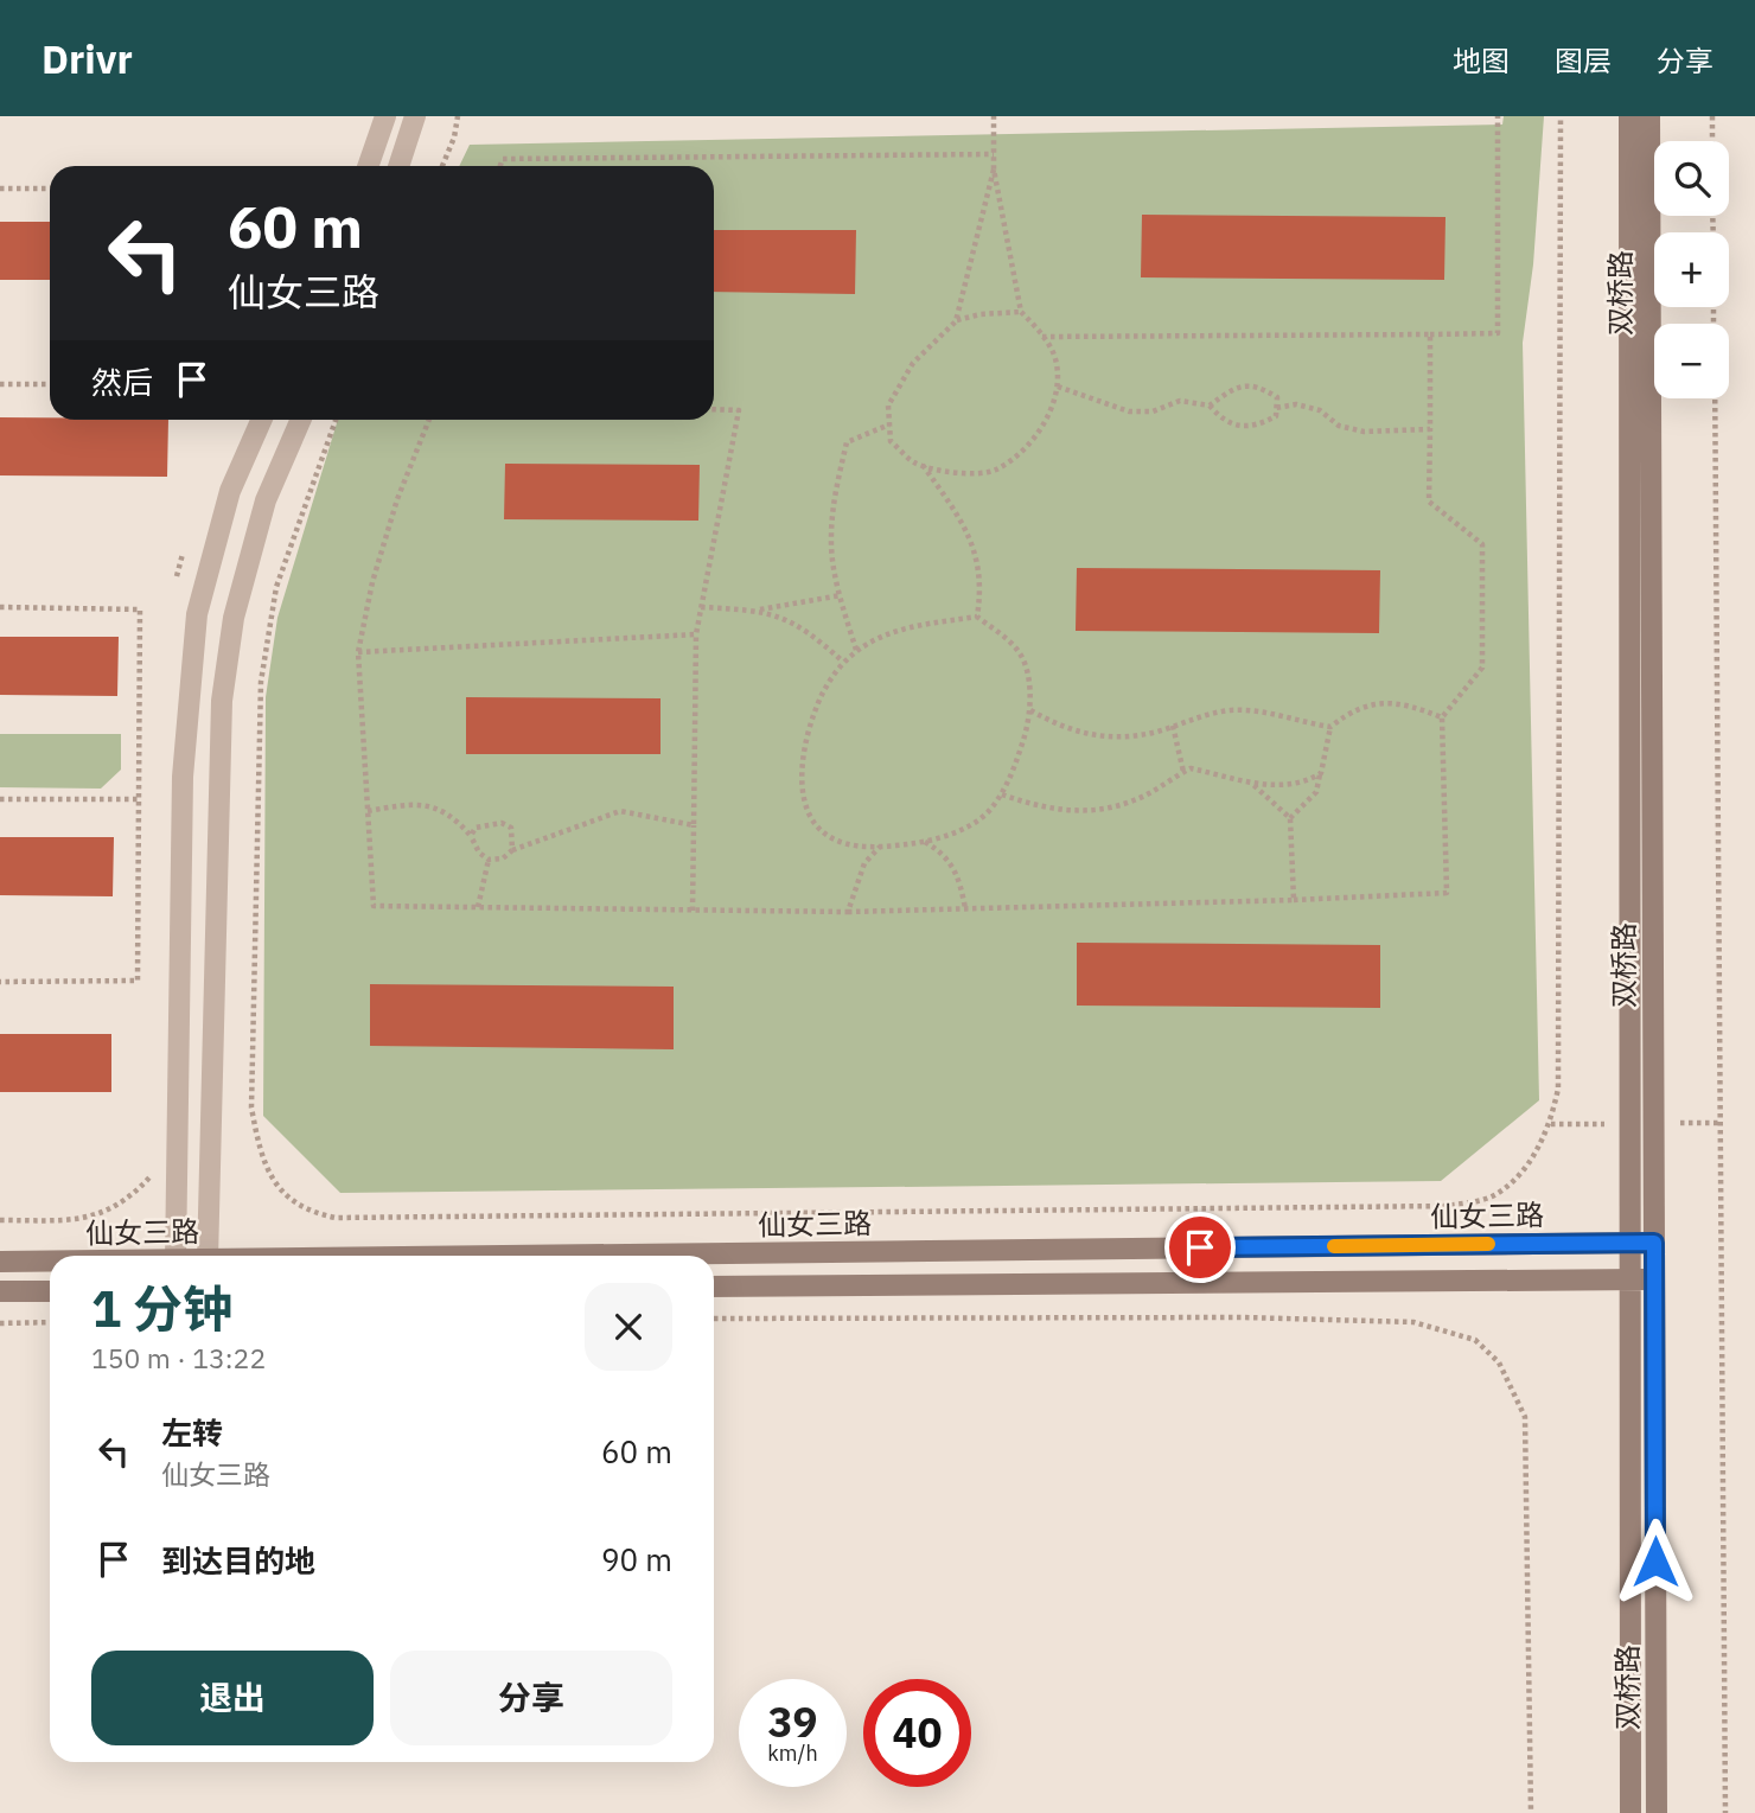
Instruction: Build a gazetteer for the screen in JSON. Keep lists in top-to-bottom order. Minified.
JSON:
{"streets":{"street":["双桥路","仙女三路"]},"crossings":[["双桥路","仙女三路"]],"page":{"header":"Drivr","nav":["地图","图层","分享"],"map_buttons":["+","−"],"turn":["60 m","仙女三路"],"then":"然后","heading":["1 分钟","150 m · 13:22"],"list":[{"name":"左转","note":"仙女三路","value":"60 m"},{"name":"到达目的地","value":"90 m"}],"buttons":["退出","分享"],"speed":"39 km/h","limit":"40"}}
